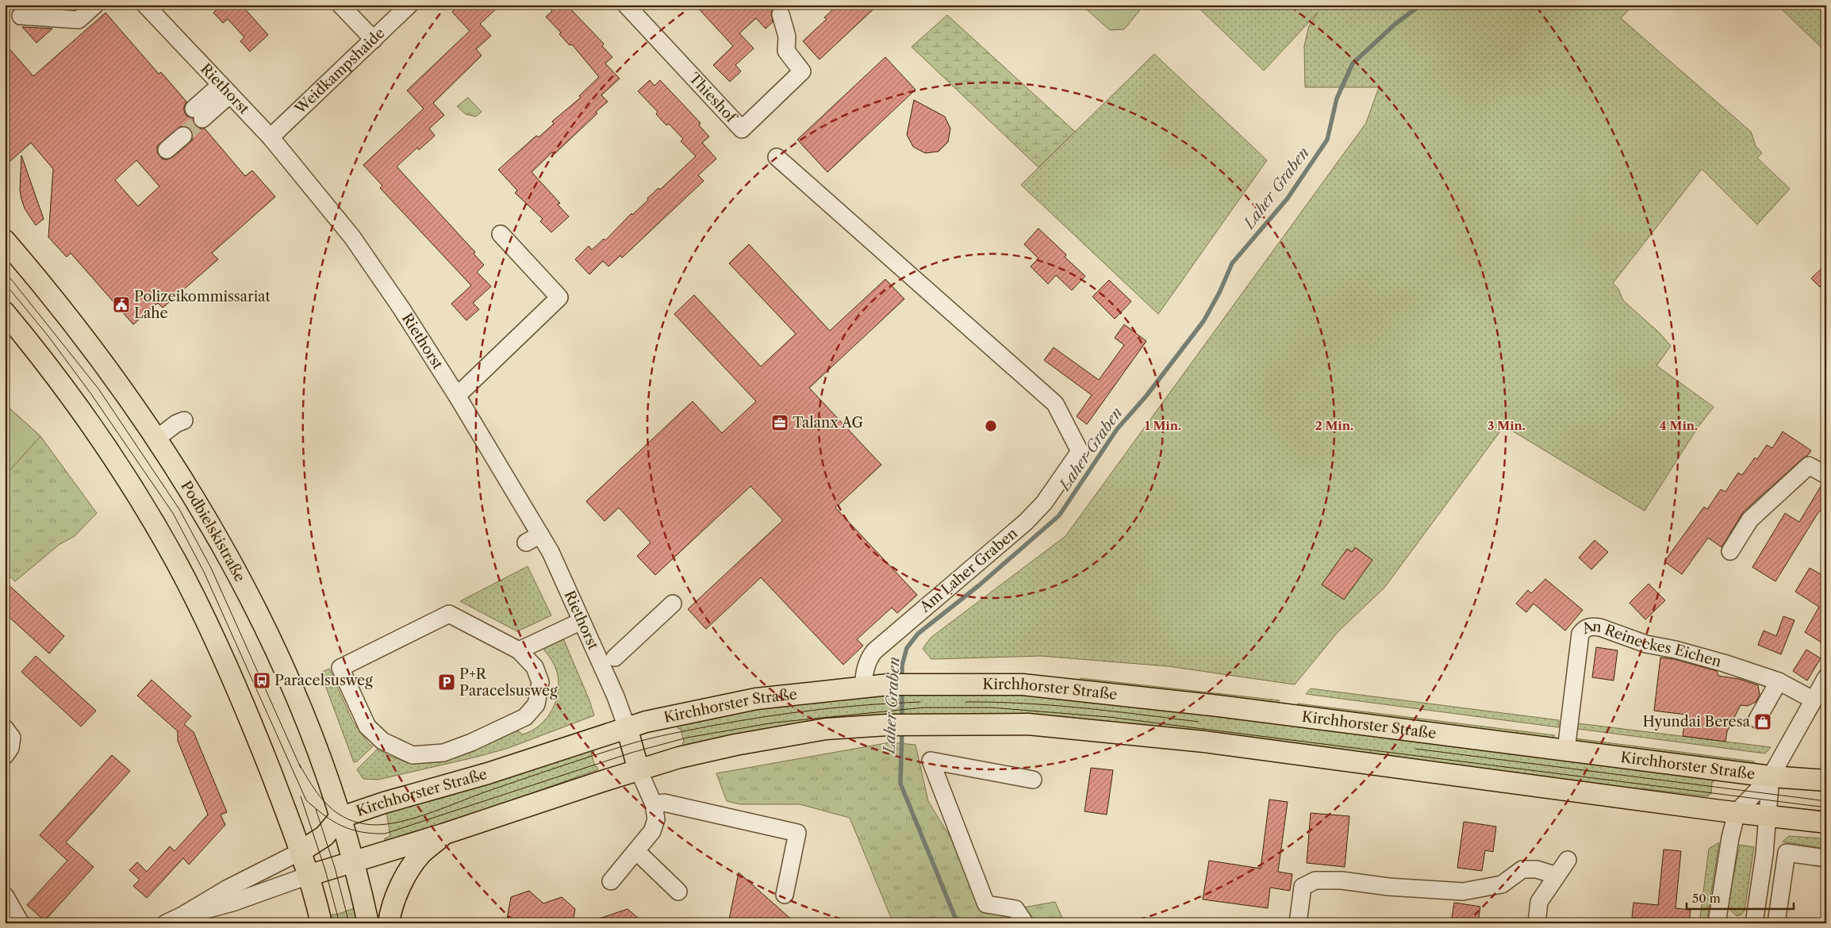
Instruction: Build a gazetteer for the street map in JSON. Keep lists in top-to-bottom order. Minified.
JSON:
{"streets":{"main road":["Podbielskistraße","Kirchhorster Straße"],"street":["Weidkampshaide","Riethorst","Thieshof","Am Laher Graben","An Reineckes Eichen"]},"crossings":[["Weidkampshaide","Riethorst"],["Riethorst","Kirchhorster Straße"],["Podbielskistraße","Kirchhorster Straße"],["Am Laher Graben","Kirchhorster Straße"],["An Reineckes Eichen","Kirchhorster Straße"]],"water":["Laher Graben"],"places":{"public building":["Polizeikommissariat Lahe"],"office":["Talanx AG"],"bus stop":["Paracelsusweg"],"parking":["P+R Paracelsusweg"],"shop":["Hyundai Beresa"]},"scale_bar":"50 m","rings":["1 Min.","2 Min.","3 Min.","4 Min."]}
